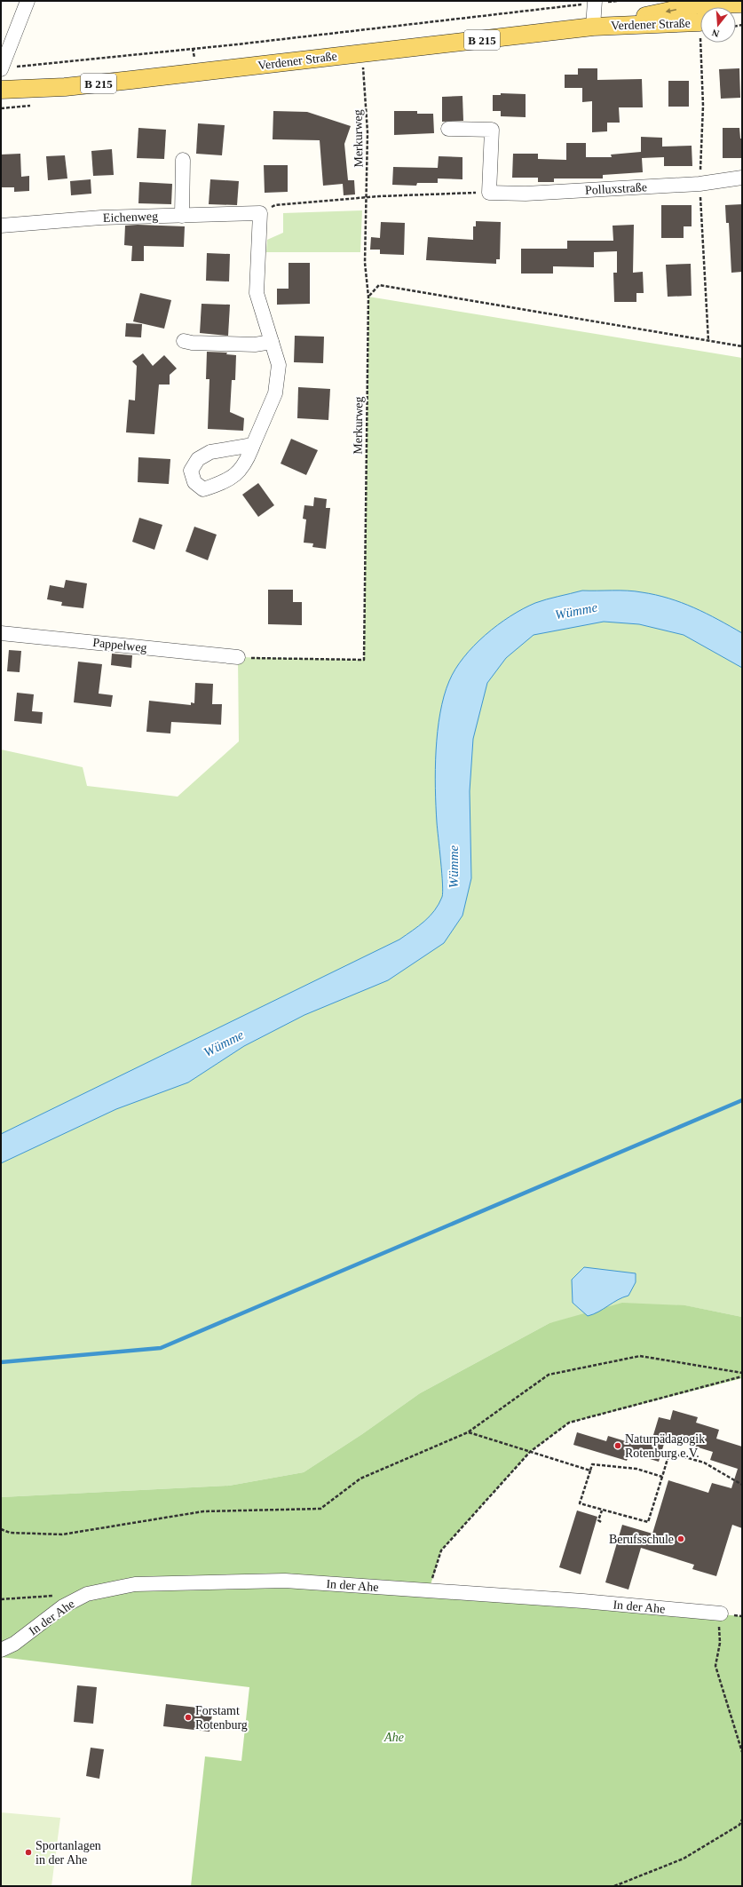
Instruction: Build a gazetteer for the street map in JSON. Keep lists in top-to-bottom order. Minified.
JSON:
{"streets":{"main road":["Verdener Straße","B 215"],"street":["Polluxstraße","Eichenweg","Pappelweg","In der Ahe"],"path":["Merkurweg"]},"crossings":[["Merkurweg","Pappelweg"]],"water":["Wümme"],"parks":["Ahe"],"places":["Naturpädagogik Rotenburg e.V.","Berufsschule","Forstamt Rotenburg","Sportanlagen in der Ahe"],"north":"bottom"}
